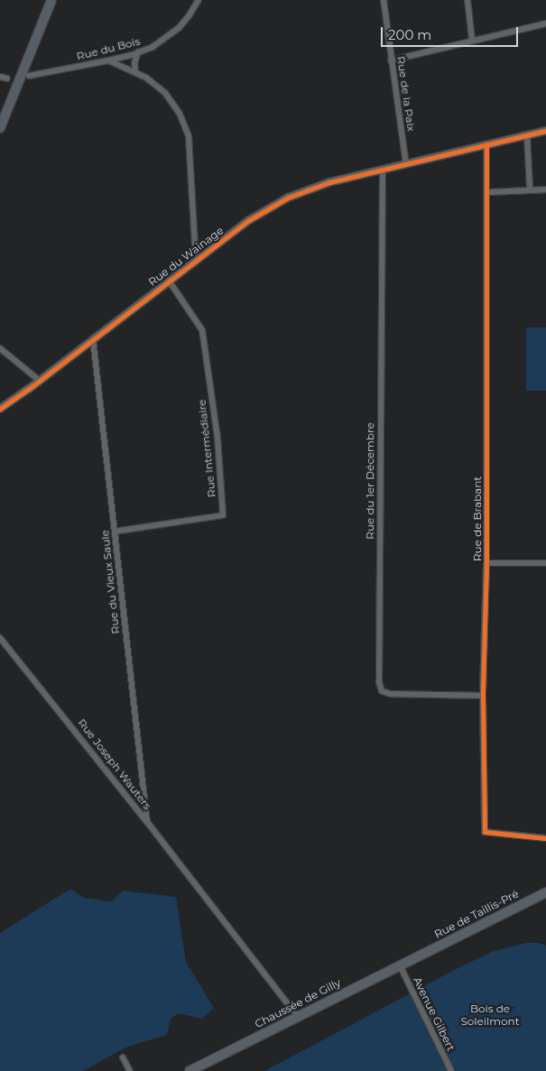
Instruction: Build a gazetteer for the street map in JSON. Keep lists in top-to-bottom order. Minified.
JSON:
{"streets":{"main road":["Rue de Taillis-Pré","Chaussée de Gilly"],"street":["Rue du Bois","Rue de la Paix","Rue du Wainage","Rue Intermédiaire","Rue du 1er Décembre","Rue de Brabant","Rue du Vieux Saule","Rue Joseph Wauters","Avenue Gilbert"]},"crossings":[["Rue de la Paix","Rue du Wainage"],["Rue du Wainage","Rue Intermédiaire"],["Rue du Wainage","Rue du 1er Décembre"],["Rue du Wainage","Rue de Brabant"],["Rue du Wainage","Rue du Vieux Saule"],["Rue Intermédiaire","Rue du Vieux Saule"],["Rue du 1er Décembre","Rue de Brabant"],["Rue du Vieux Saule","Rue Joseph Wauters"],["Rue Joseph Wauters","Chaussée de Gilly"],["Rue de Taillis-Pré","Chaussée de Gilly"],["Chaussée de Gilly","Avenue Gilbert"]],"parks":["Bois de Soleilmont"],"scale_bar":"200 m"}
